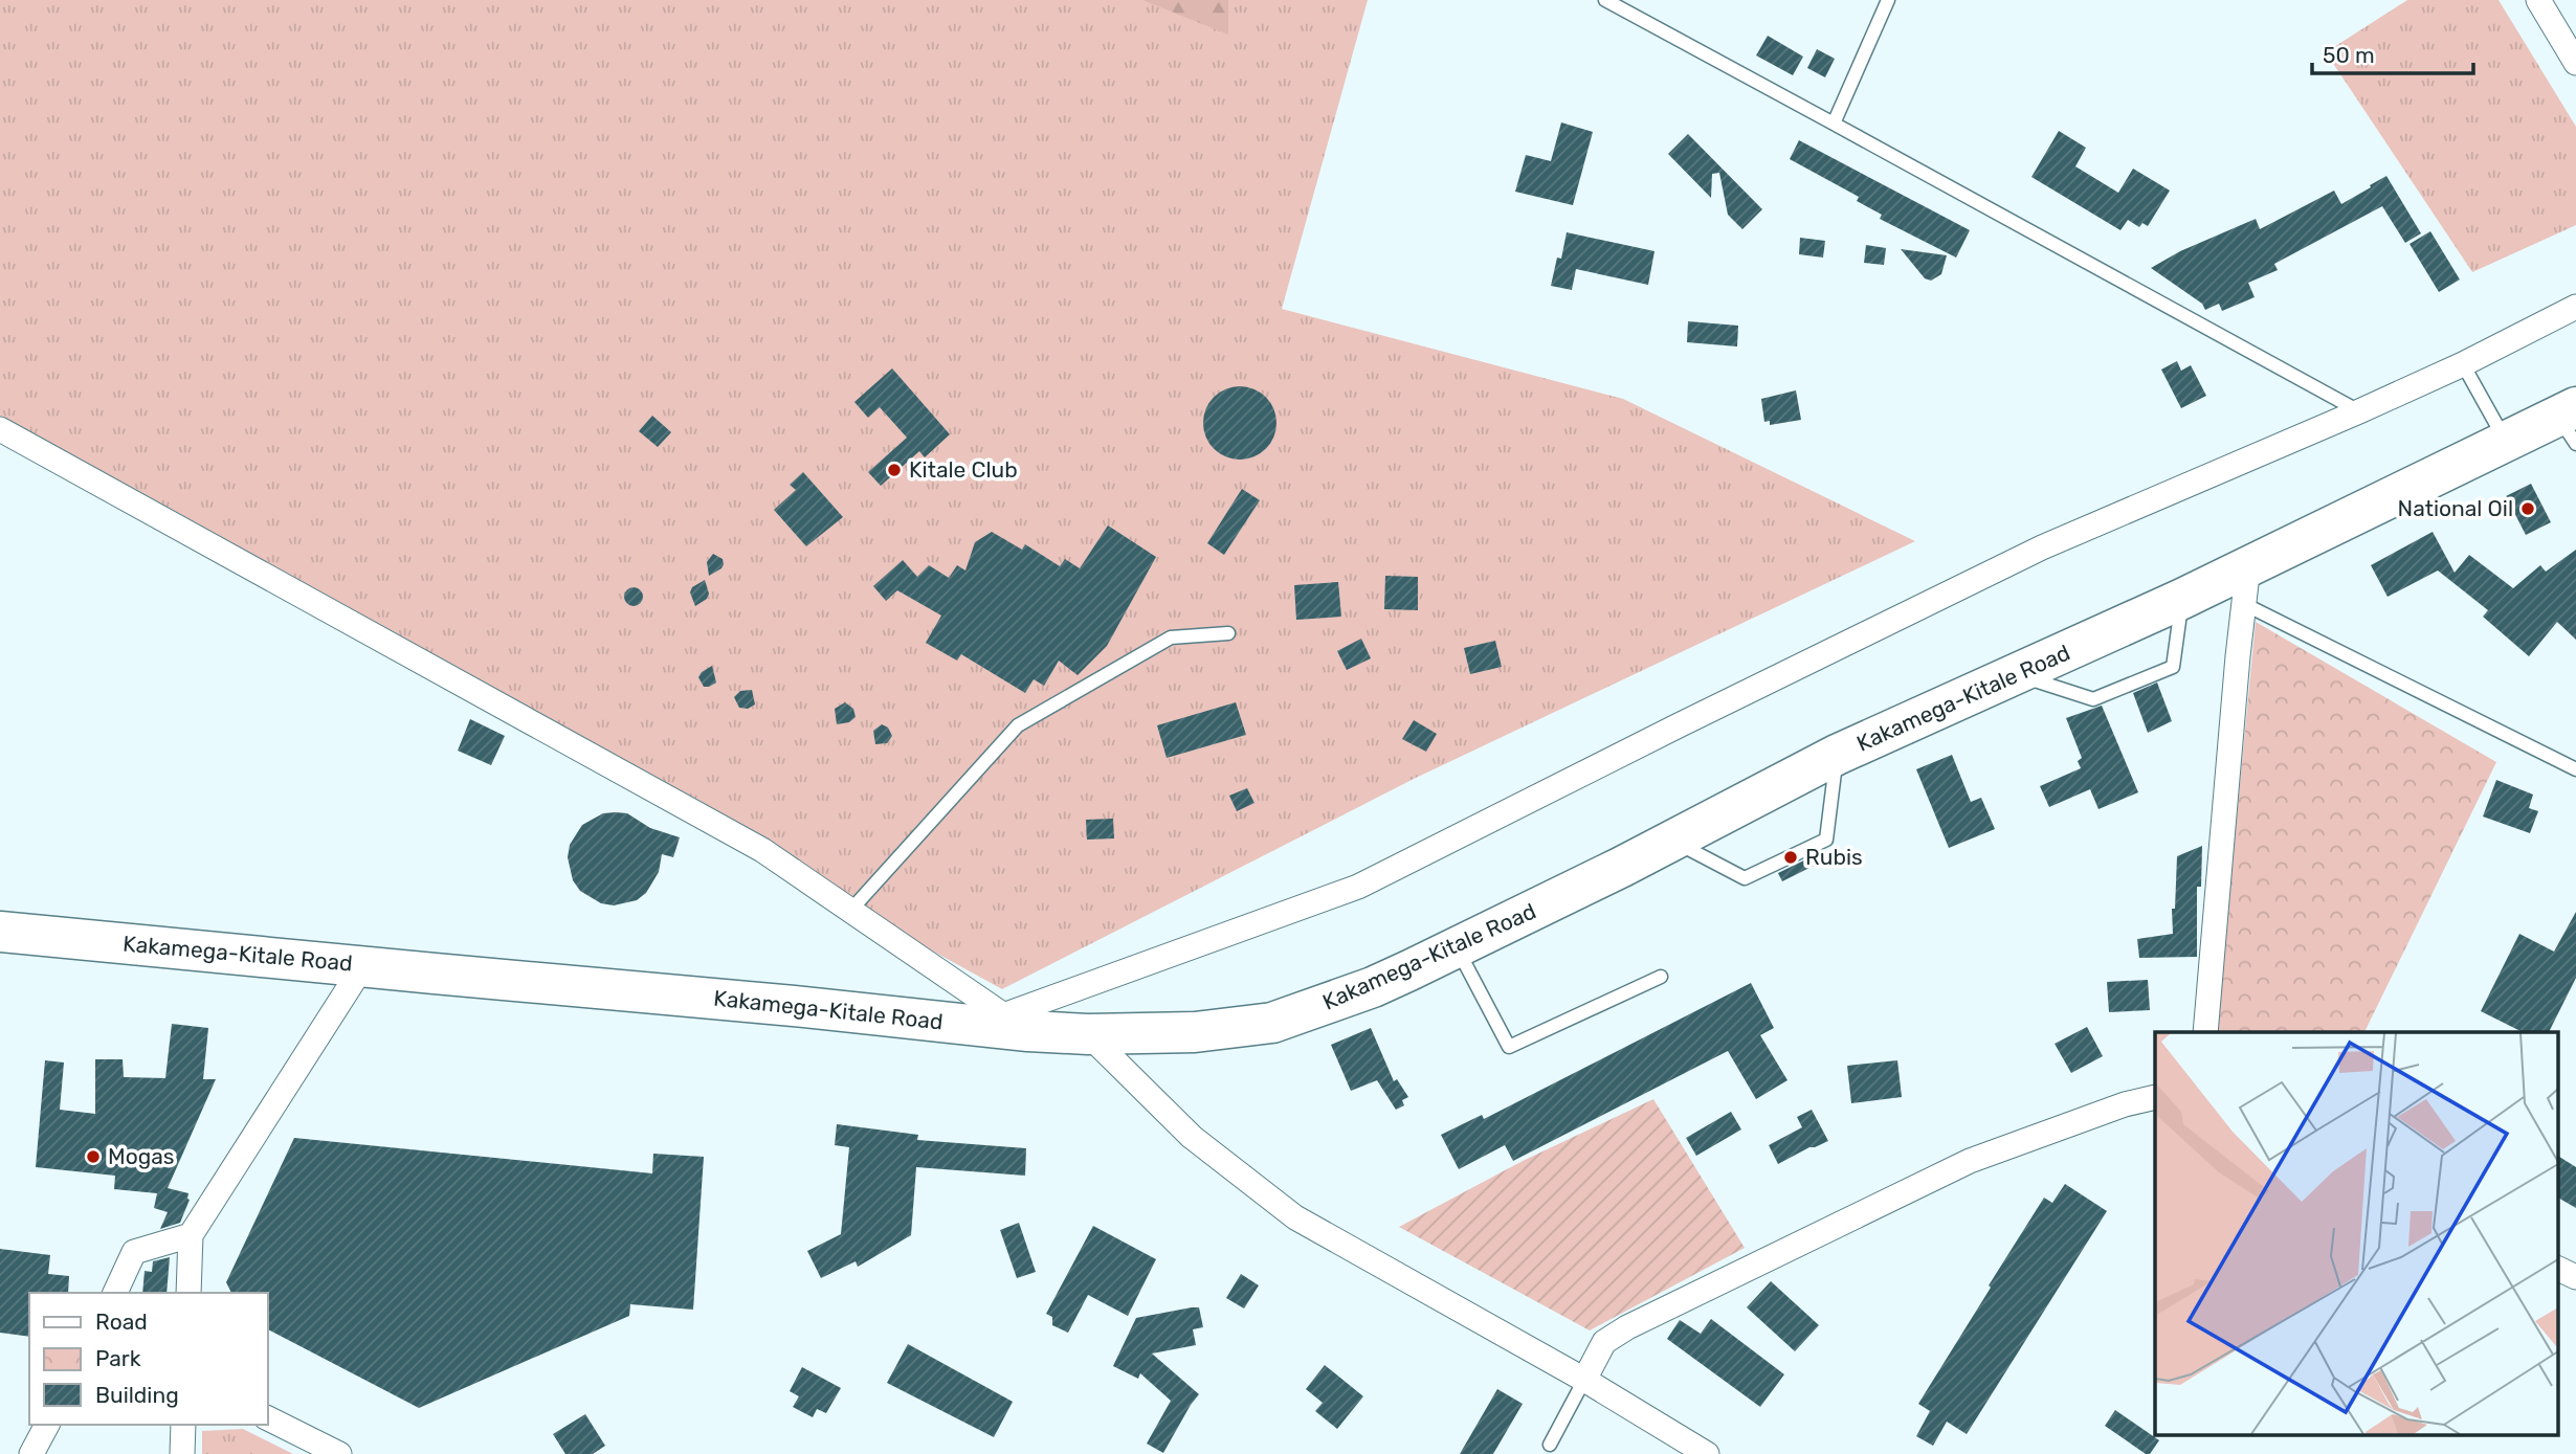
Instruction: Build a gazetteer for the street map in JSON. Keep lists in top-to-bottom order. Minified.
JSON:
{"streets":{"highway":["Kakamega-Kitale Road"]},"places":["Kitale Club","National Oil","Rubis","Mogas"],"legend":["Road","Park","Building"],"scale_bar":"50 m"}
